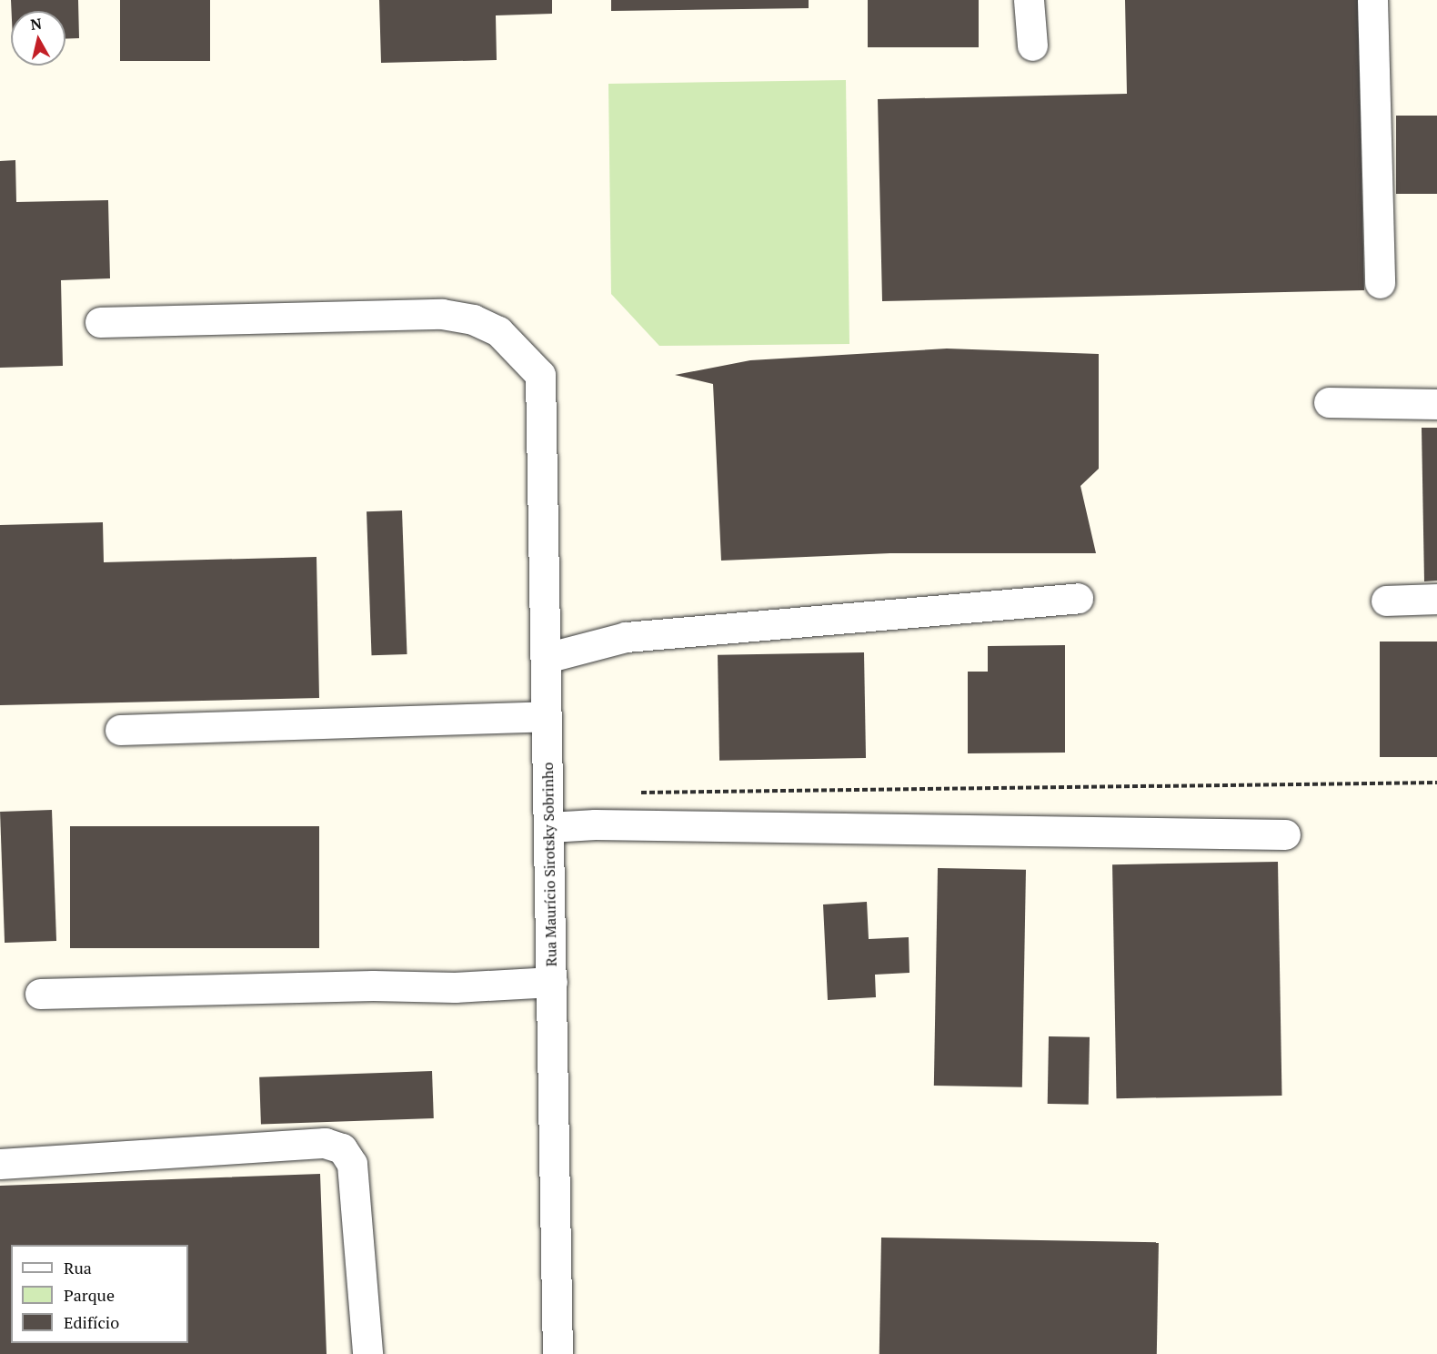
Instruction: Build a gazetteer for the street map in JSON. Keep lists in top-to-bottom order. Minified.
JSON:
{"streets":{"street":["Rua Maurício Sirotsky Sobrinho"]},"legend":["Rua","Parque","Edifício"],"north":"top"}
